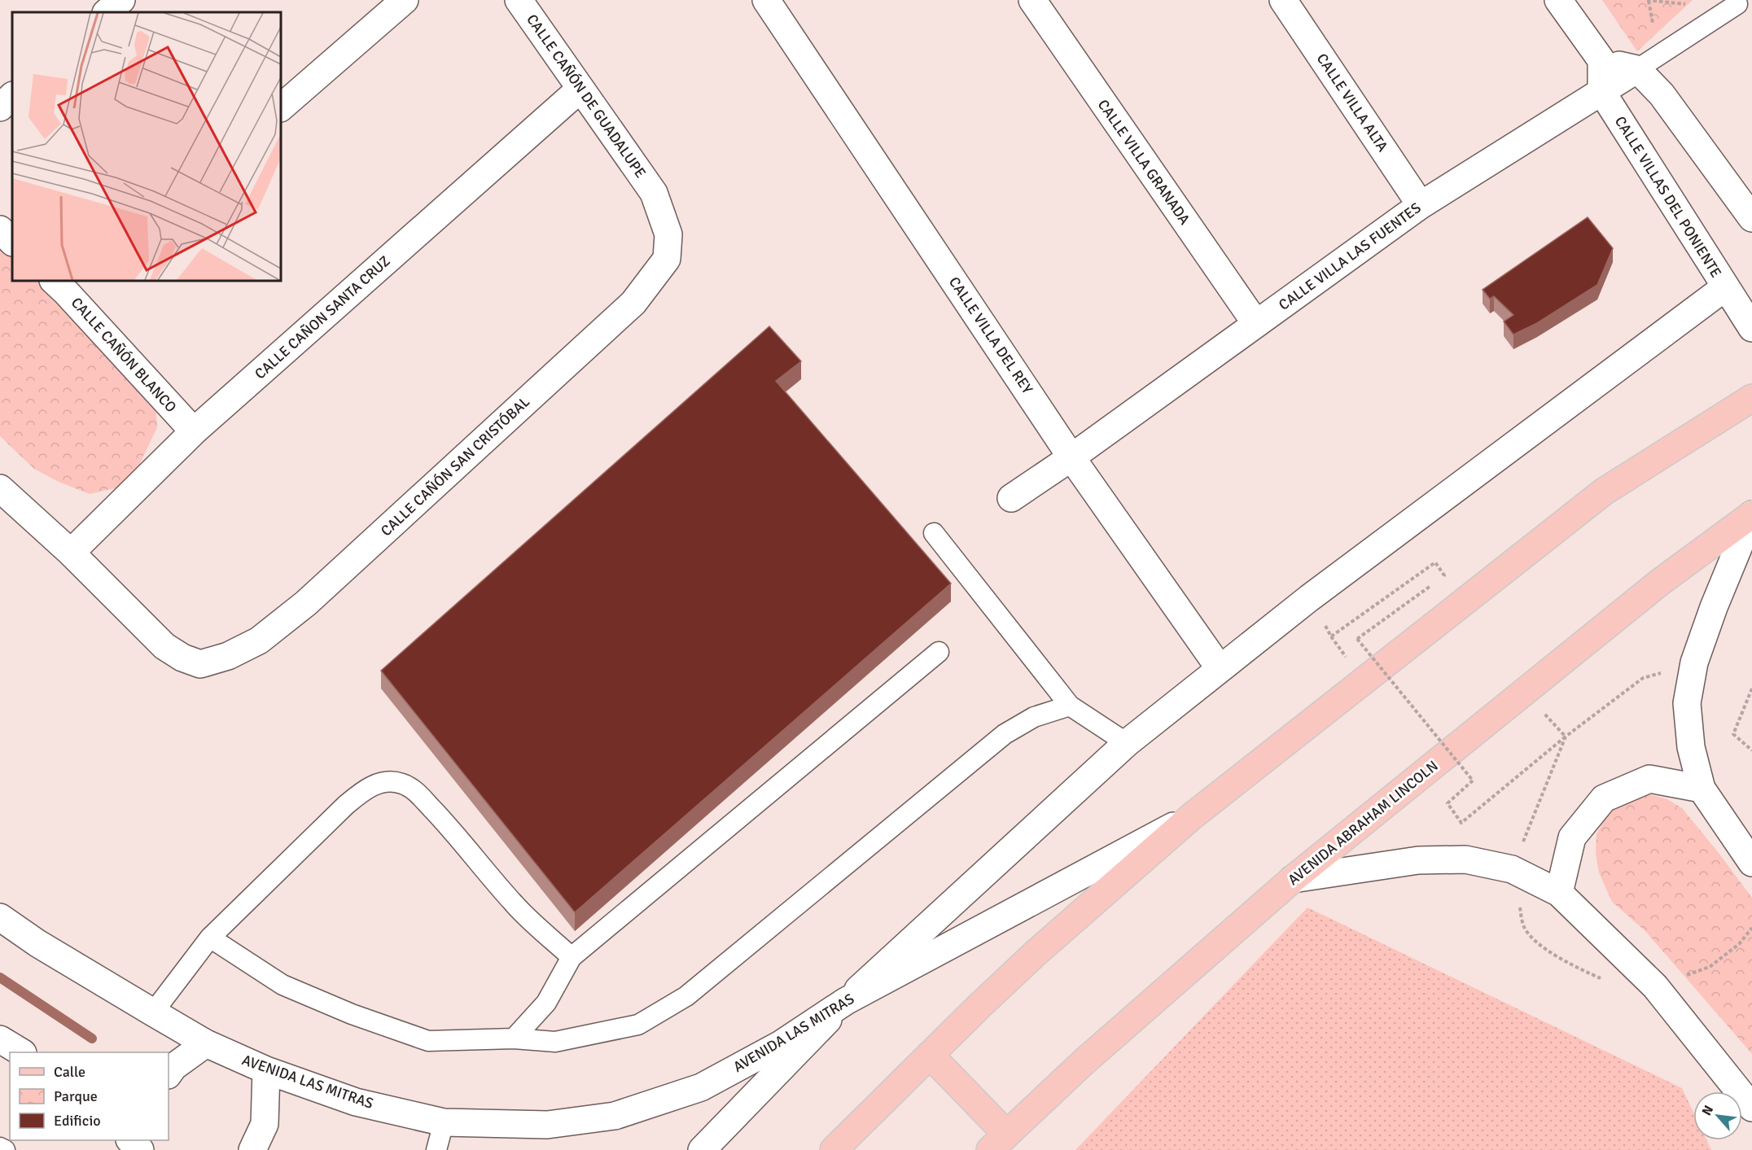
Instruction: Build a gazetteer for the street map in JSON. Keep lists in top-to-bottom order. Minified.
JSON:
{"streets":{"main road":["AVENIDA ABRAHAM LINCOLN"],"street":["CALLE CAÑÓN DE GUADALUPE","CALLE VILLA ALTA","CALLE VILLA GRANADA","CALLE VILLAS DEL PONIENTE","CALLE VILLA LAS FUENTES","CALLE CAÑON SANTA CRUZ","CALLE VILLA DEL REY","CALLE CAÑÓN BLANCO","CALLE CAÑÓN SAN CRISTÓBAL","AVENIDA LAS MITRAS"]},"crossings":[["CALLE CAÑÓN DE GUADALUPE","CALLE CAÑON SANTA CRUZ"],["CALLE CAÑÓN DE GUADALUPE","CALLE CAÑÓN SAN CRISTÓBAL"],["CALLE VILLA ALTA","CALLE VILLA LAS FUENTES"],["CALLE VILLA GRANADA","CALLE VILLA LAS FUENTES"],["CALLE VILLAS DEL PONIENTE","CALLE VILLA LAS FUENTES"],["CALLE VILLA LAS FUENTES","CALLE VILLA DEL REY"],["CALLE CAÑON SANTA CRUZ","CALLE CAÑÓN BLANCO"],["CALLE CAÑON SANTA CRUZ","CALLE CAÑÓN SAN CRISTÓBAL"]],"legend":["Calle","Parque","Edificio"],"north":"top left"}
